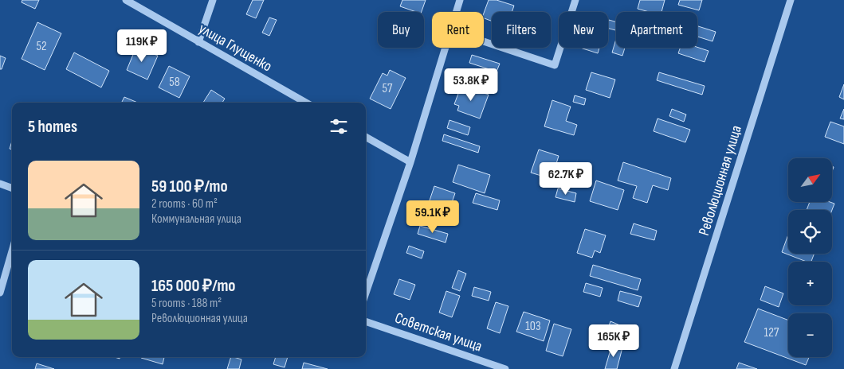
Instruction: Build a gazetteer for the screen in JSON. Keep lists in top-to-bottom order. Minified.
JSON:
{"streets":{"street":["улица Глущенко","Революционная улица","Советская улица"]},"house_numbers":["52","58","57","103","127"],"north":"top right","page":{"chip":["Buy","Rent","Filters","New","Apartment"],"price":["119K ₽","53.8K ₽","62.7K ₽","59.1K ₽","165K ₽"],"heading":"5 homes","list":[{"name":"59 100 ₽/mo","note":"2 rooms · 60 m² · Коммунальная улица"},{"name":"165 000 ₽/mo","note":"5 rooms · 188 m² · Революционная улица"}],"map_buttons":["+","−"]}}
